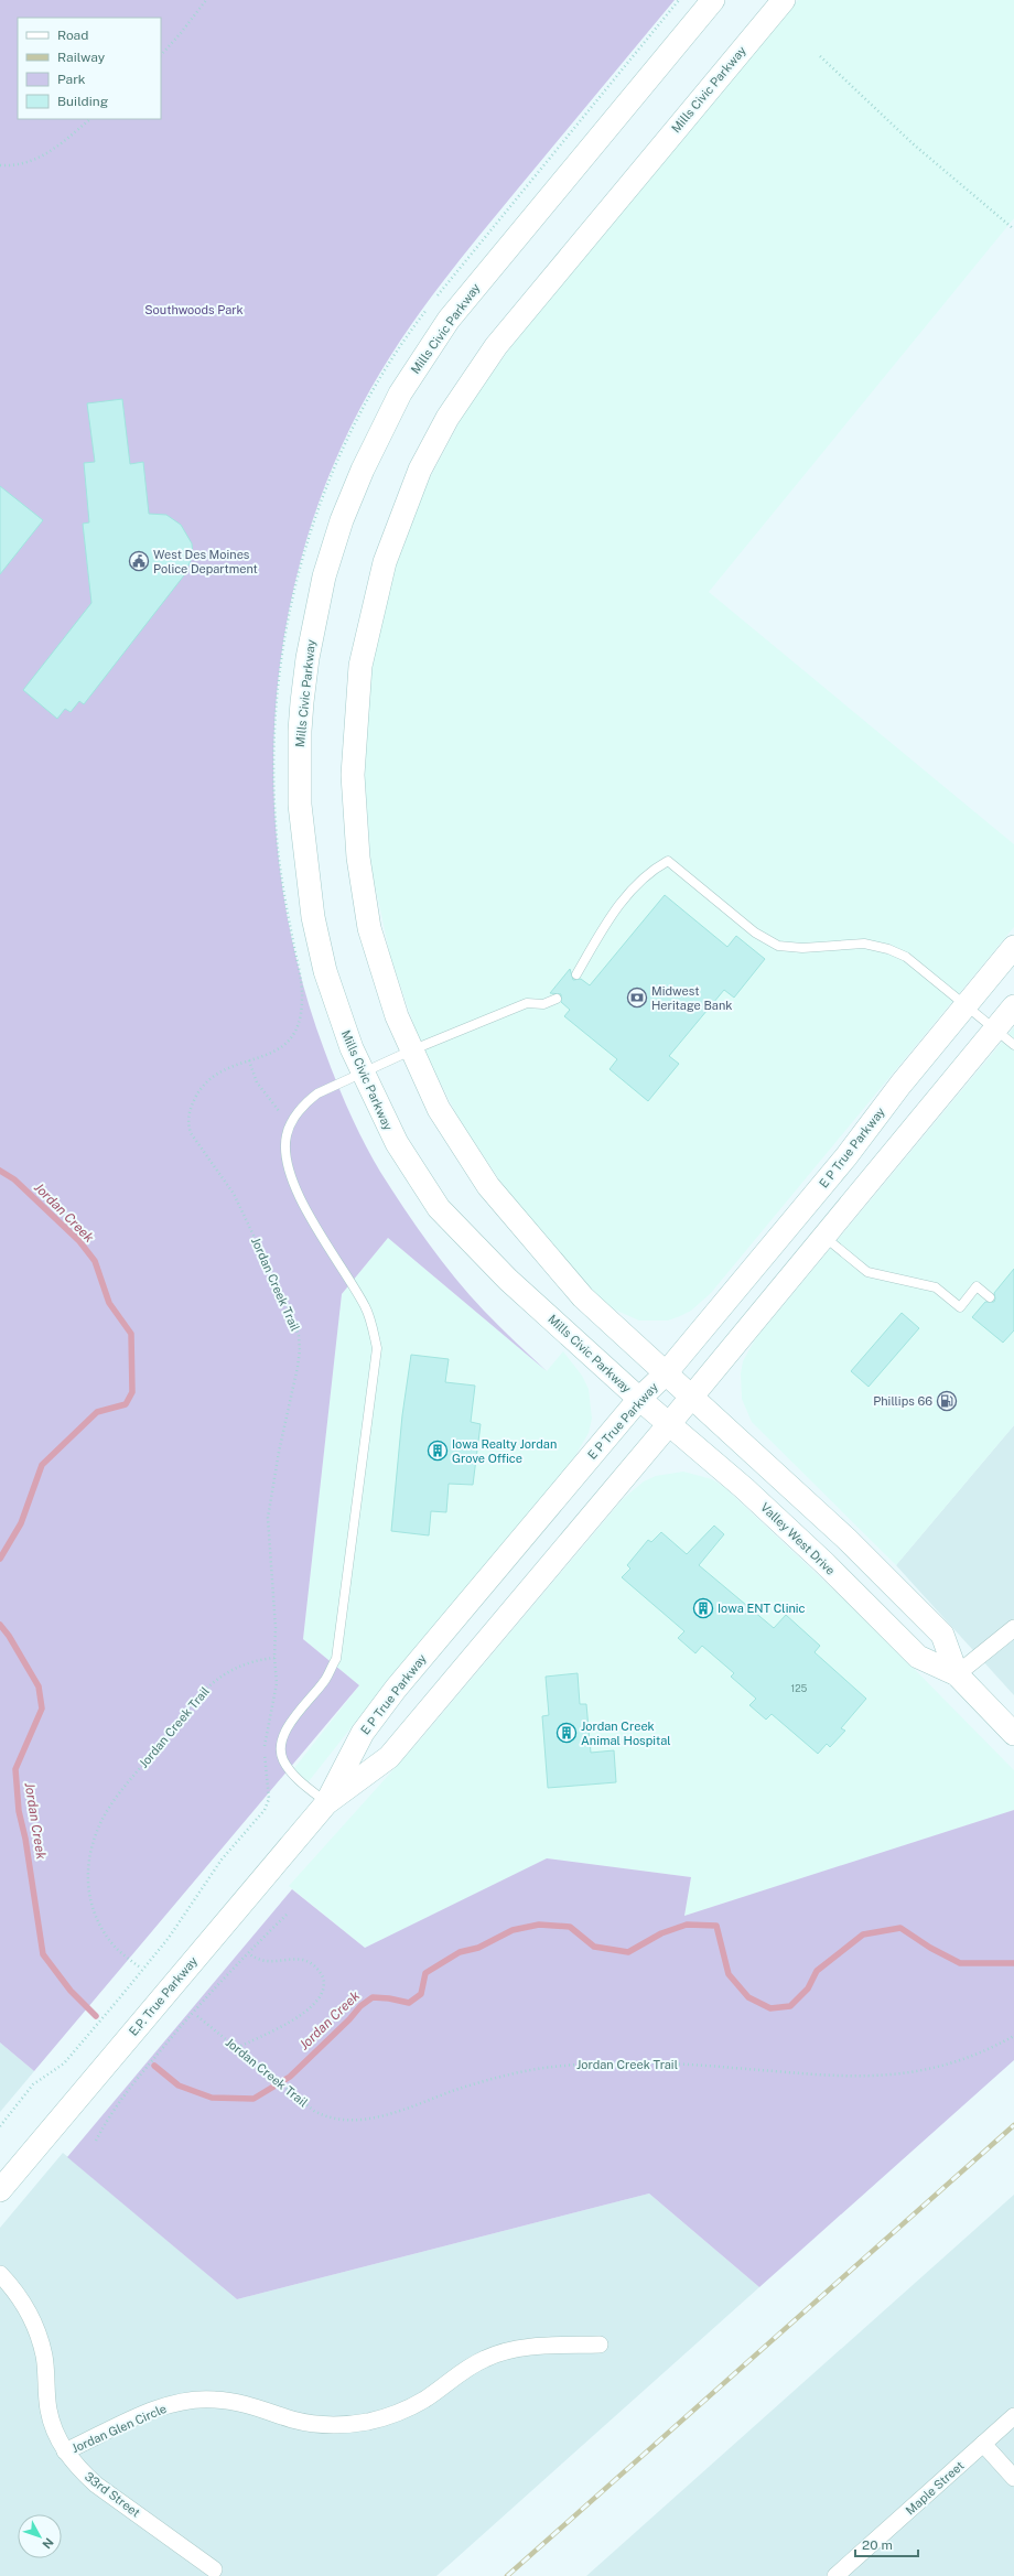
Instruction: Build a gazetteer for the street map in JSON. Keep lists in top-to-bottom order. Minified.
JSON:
{"streets":{"main road":["Mills Civic Parkway","E P True Parkway","Valley West Drive","E.P. True Parkway"],"street":["Jordan Glen Circle","Maple Street","33rd Street"],"path":["Jordan Creek Trail"]},"crossings":[["Mills Civic Parkway","E P True Parkway"],["Mills Civic Parkway","Valley West Drive"],["E P True Parkway","Valley West Drive"],["E P True Parkway","E.P. True Parkway"],["Jordan Glen Circle","33rd Street"]],"water":["Jordan Creek"],"parks":["Southwoods Park"],"places":{"public building":["West Des Moines Police Department"],"bank":["Midwest Heritage Bank"],"fuel station":["Phillips 66"],"building":["Iowa Realty Jordan Grove Office","Iowa ENT Clinic","Jordan Creek Animal Hospital"]},"house_numbers":["125"],"legend":["Road","Railway","Park","Building"],"scale_bar":"20 m","north":"bottom right"}
